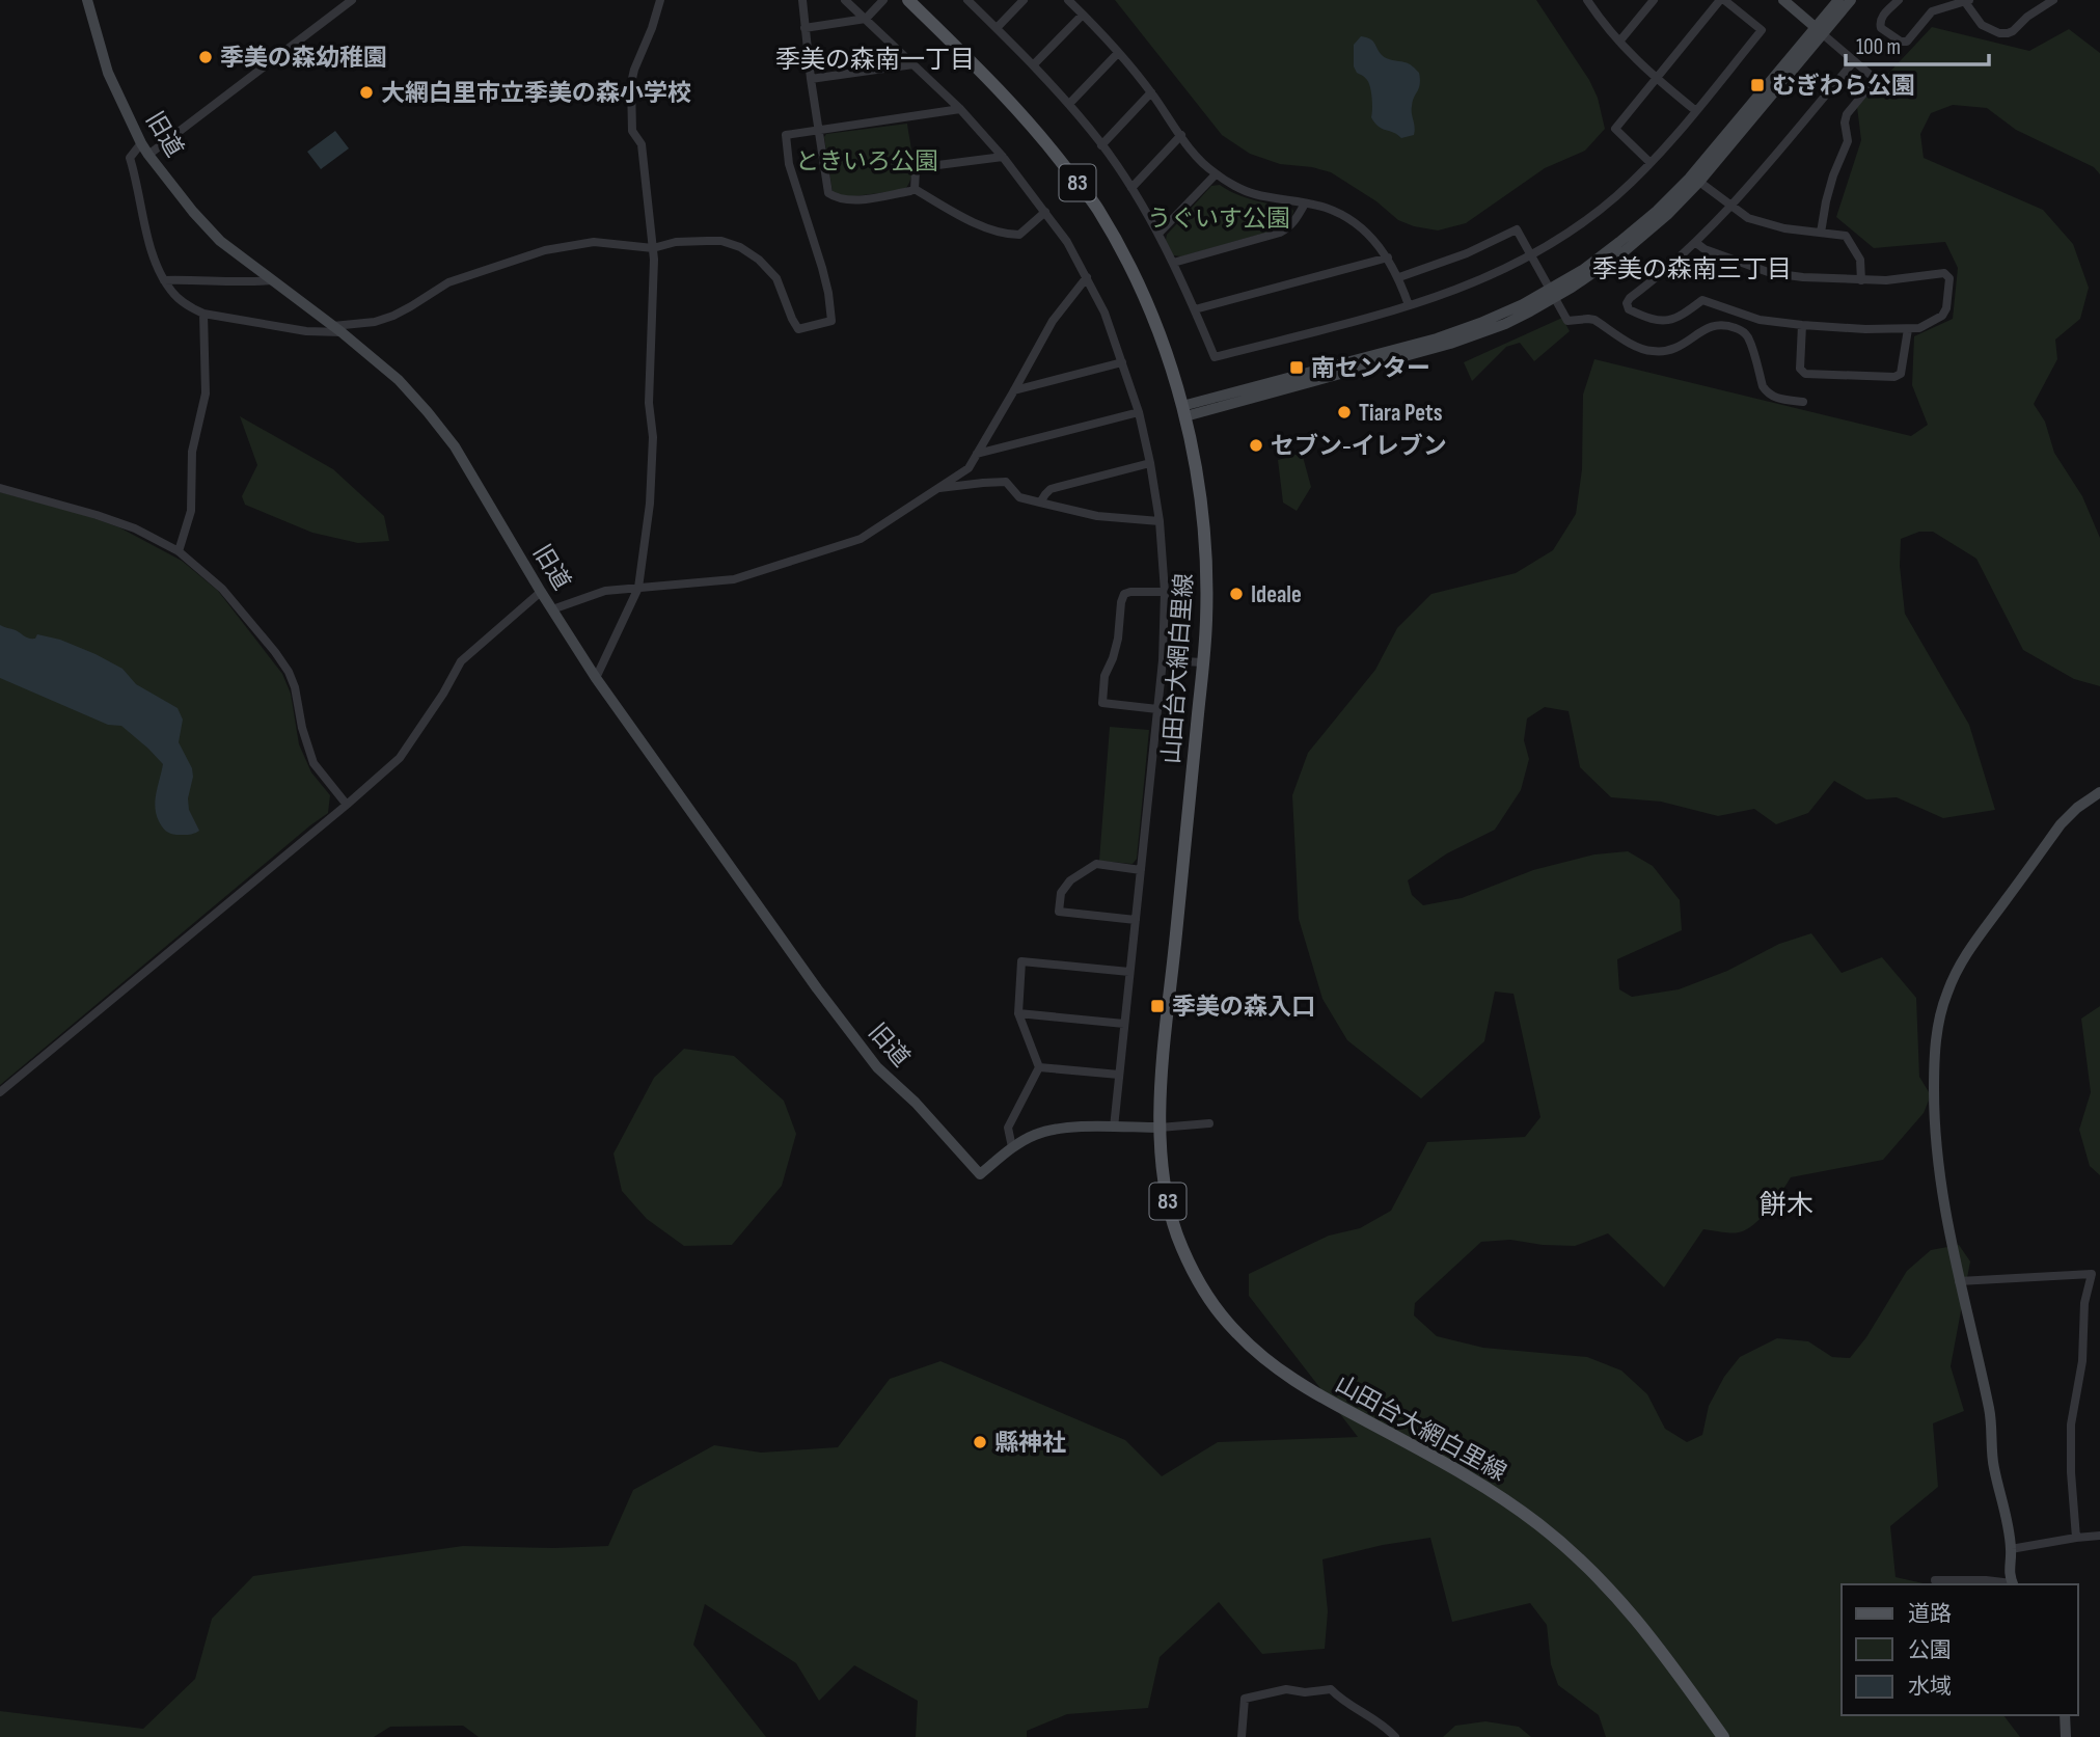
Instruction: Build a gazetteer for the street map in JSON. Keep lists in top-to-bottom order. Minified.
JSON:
{"streets":{"main road":["83","山田台大網白里線"],"street":["旧道"]},"districts":["季美の森南一丁目","季美の森南三丁目","餅木"],"parks":["ときいろ公園","うぐいす公園"],"places":{"other":["季美の森幼稚園","大網白里市立季美の森小学校","Tiara Pets","セブン-イレブン","Ideale","縣神社"],"transit":["むぎわら公園","南センター","季美の森入口"]},"legend":["道路","公園","水域"],"scale_bar":"100 m"}
